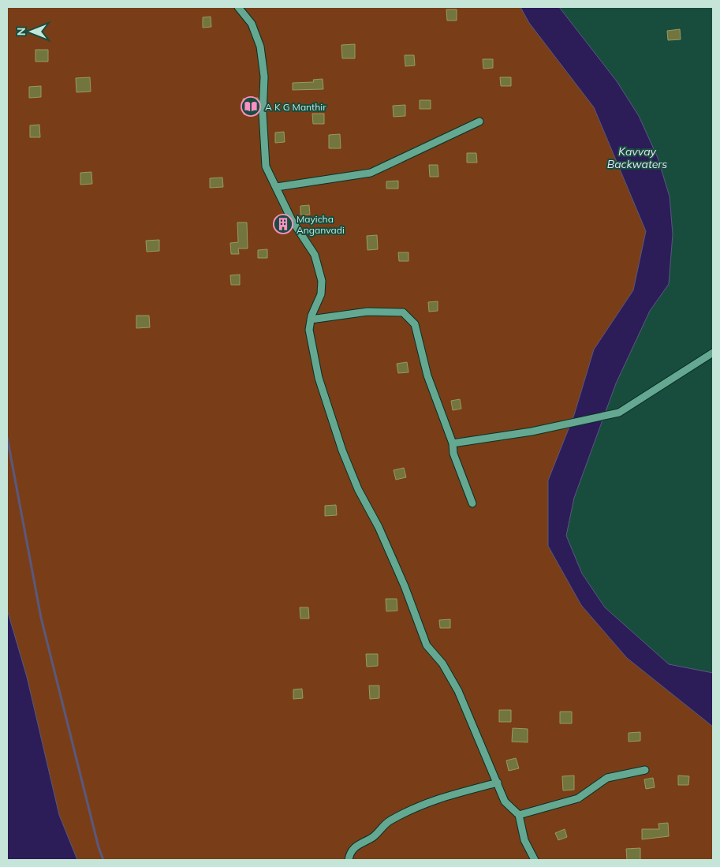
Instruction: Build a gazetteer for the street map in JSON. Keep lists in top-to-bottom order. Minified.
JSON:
{"water":["Kavvay Backwaters"],"places":{"library":["A K G Manthir"],"building":["Mayicha Anganvadi"]},"north":"left"}
